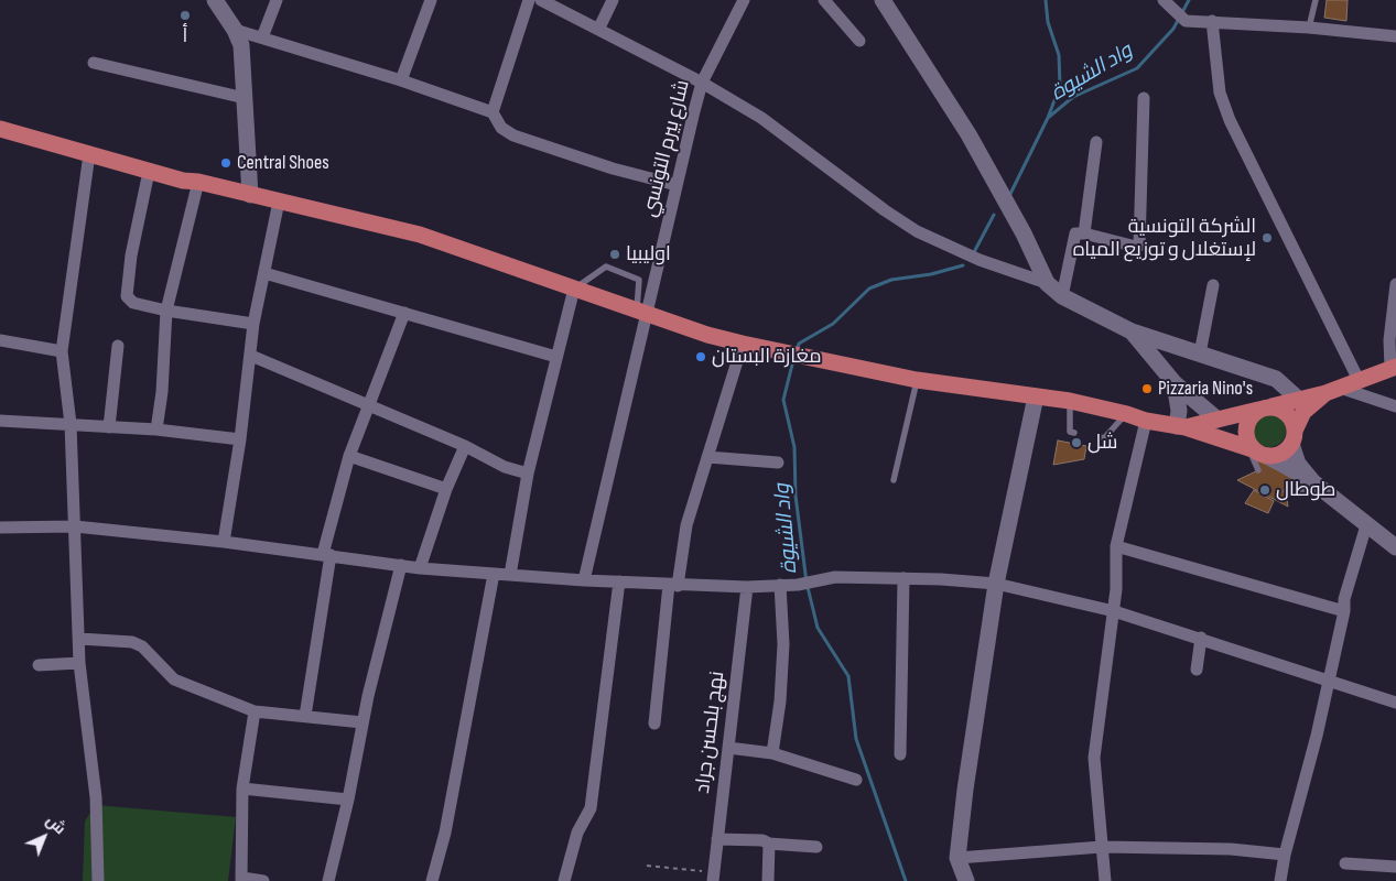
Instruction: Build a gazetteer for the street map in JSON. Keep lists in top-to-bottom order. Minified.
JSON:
{"streets":{"street":["شارع بيرم التونسي","نهج بلحسن جراد"]},"water":["واد الشيوة"],"places":["أ","Central Shoes","الشركة التونسية لإستغلال و توزيع المياه","اوليبيا","مغازة البستان","Pizzaria Nino's","شل","طوطال"],"north":"top right"}
